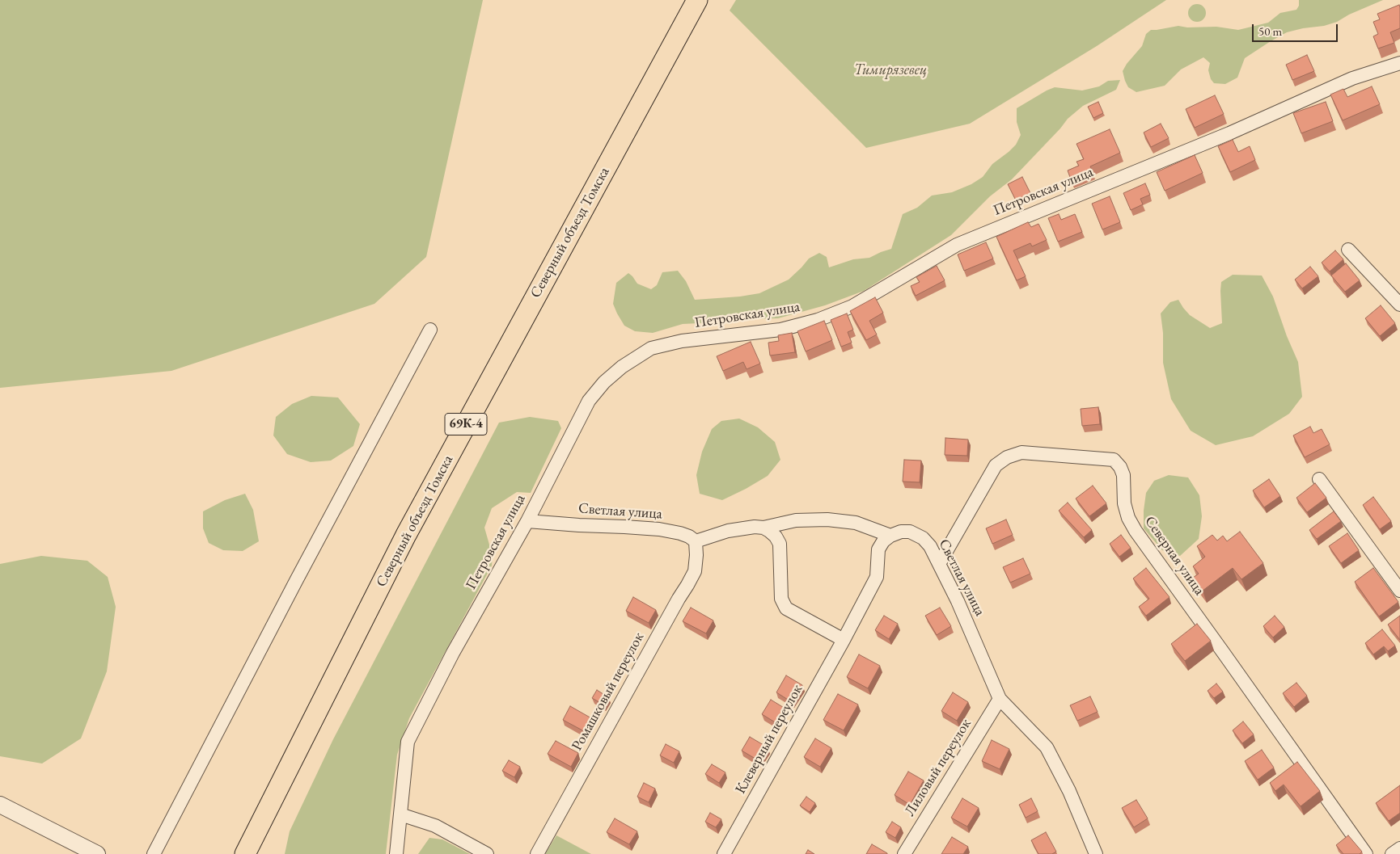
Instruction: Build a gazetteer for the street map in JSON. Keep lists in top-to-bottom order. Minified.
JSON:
{"streets":{"main road":["Северный объезд Томска","69К-4"],"street":["Петровская улица","Светлая улица","Северная улица","Ромашковый переулок","Клеверный переулок","Лиловый переулок"]},"crossings":[["Петровская улица","Светлая улица"],["Светлая улица","Северная улица"],["Светлая улица","Ромашковый переулок"],["Светлая улица","Лиловый переулок"]],"parks":["Тимирязевец"],"scale_bar":"50 m"}
